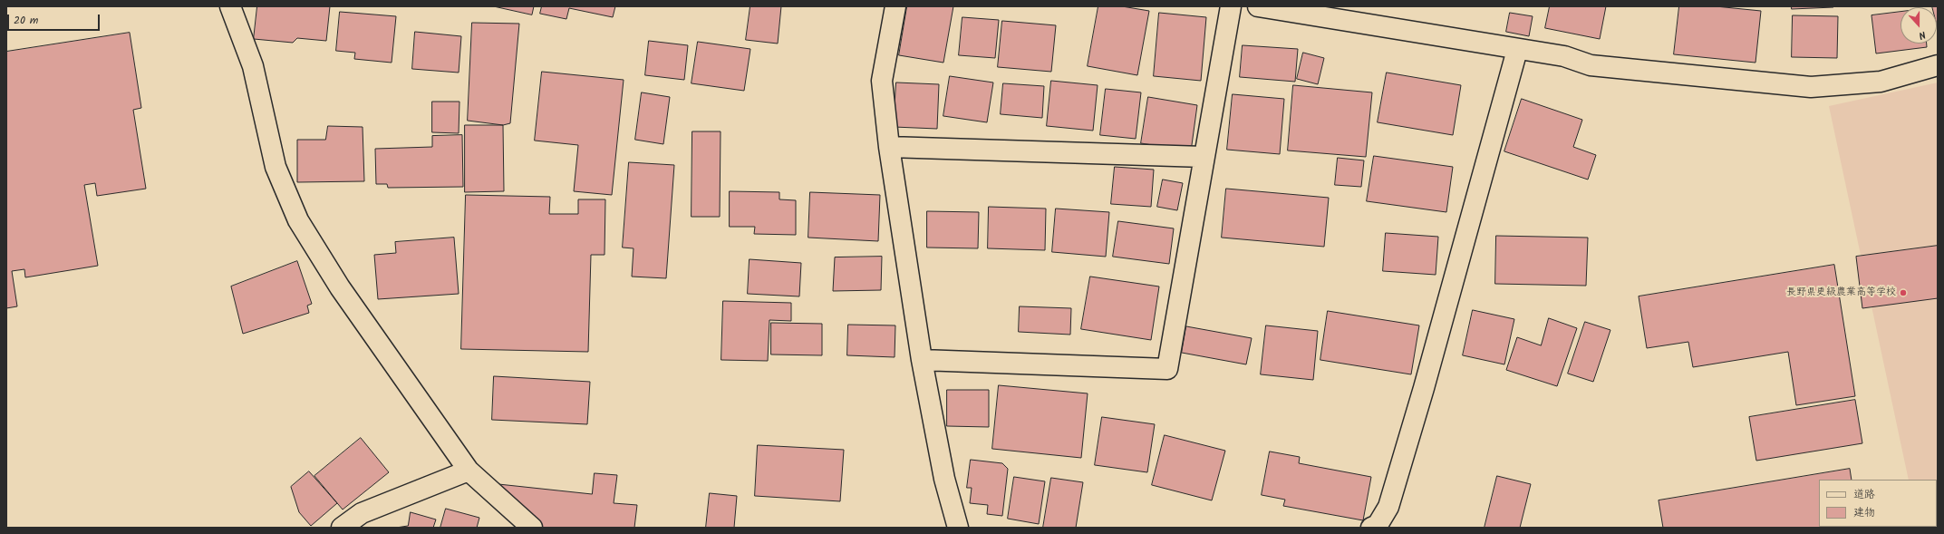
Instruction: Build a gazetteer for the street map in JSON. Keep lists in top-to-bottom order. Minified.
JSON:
{"places":["長野県更級農業高等学校"],"legend":["道路","建物"],"scale_bar":"20 m","north":"bottom"}
